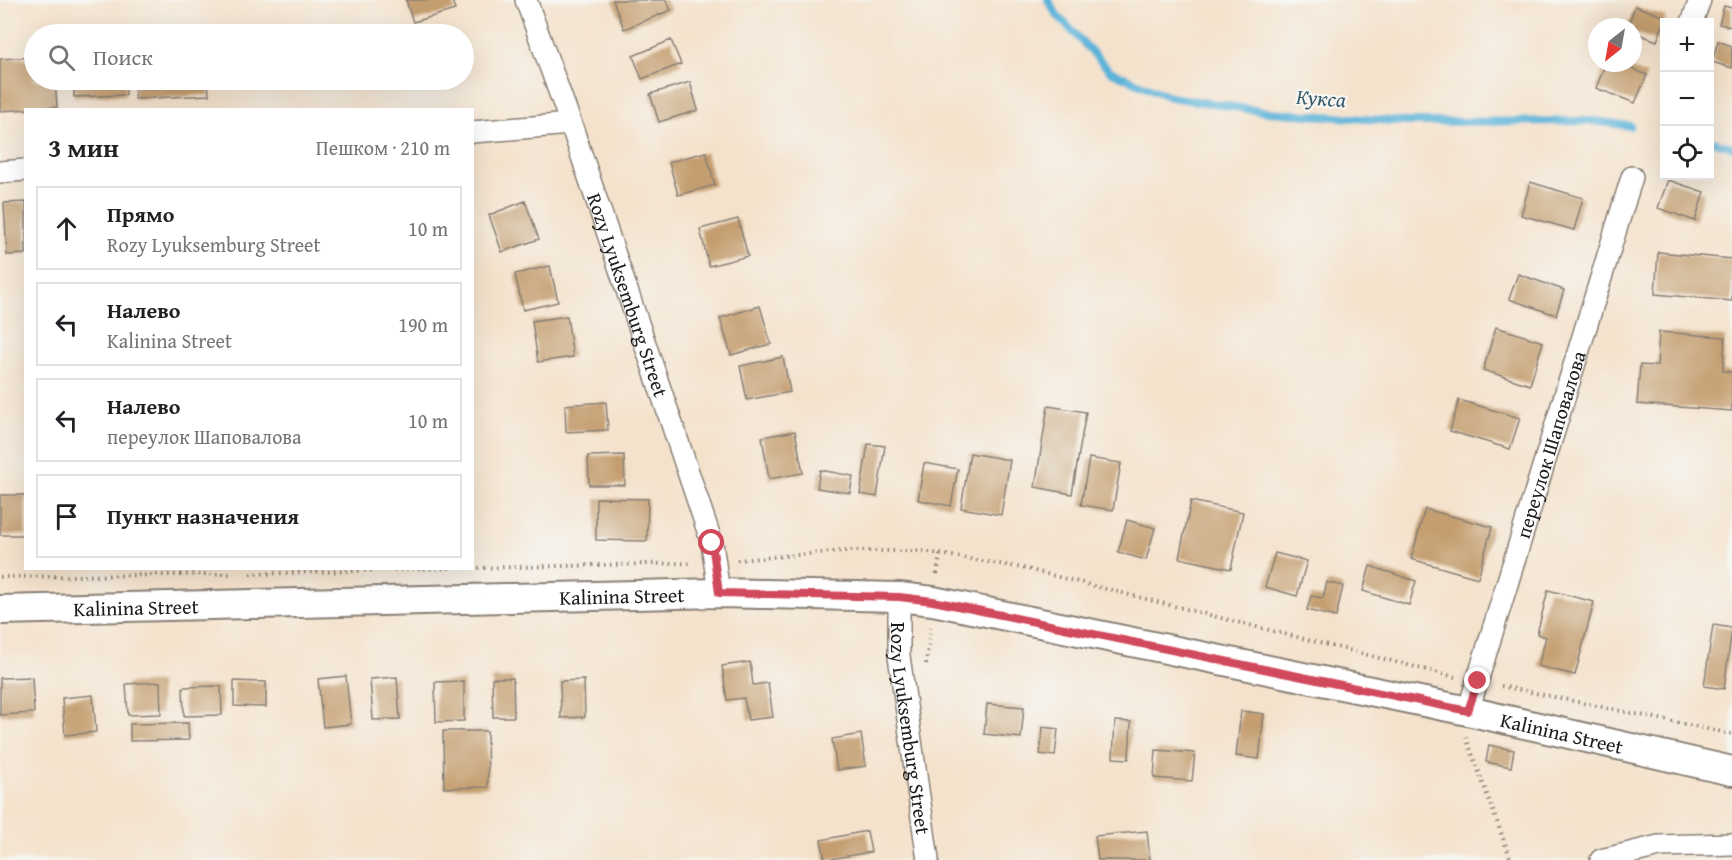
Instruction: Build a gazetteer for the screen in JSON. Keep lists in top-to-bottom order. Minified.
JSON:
{"streets":{"street":["Rozy Lyuksemburg Street","переулок Шаповалова","Kalinina Street"]},"crossings":[["Rozy Lyuksemburg Street","Kalinina Street"],["переулок Шаповалова","Kalinina Street"]],"water":["Кукса"],"north":"bottom left","page":{"map_buttons":["+","−"],"search":"Поиск","heading":["3 мин","Пешком · 210 m"],"list":[["Прямо","Rozy Lyuksemburg Street","10 m"],["Налево","Kalinina Street","190 m"],["Налево","переулок Шаповалова","10 m"],"Пункт назначения"]}}
